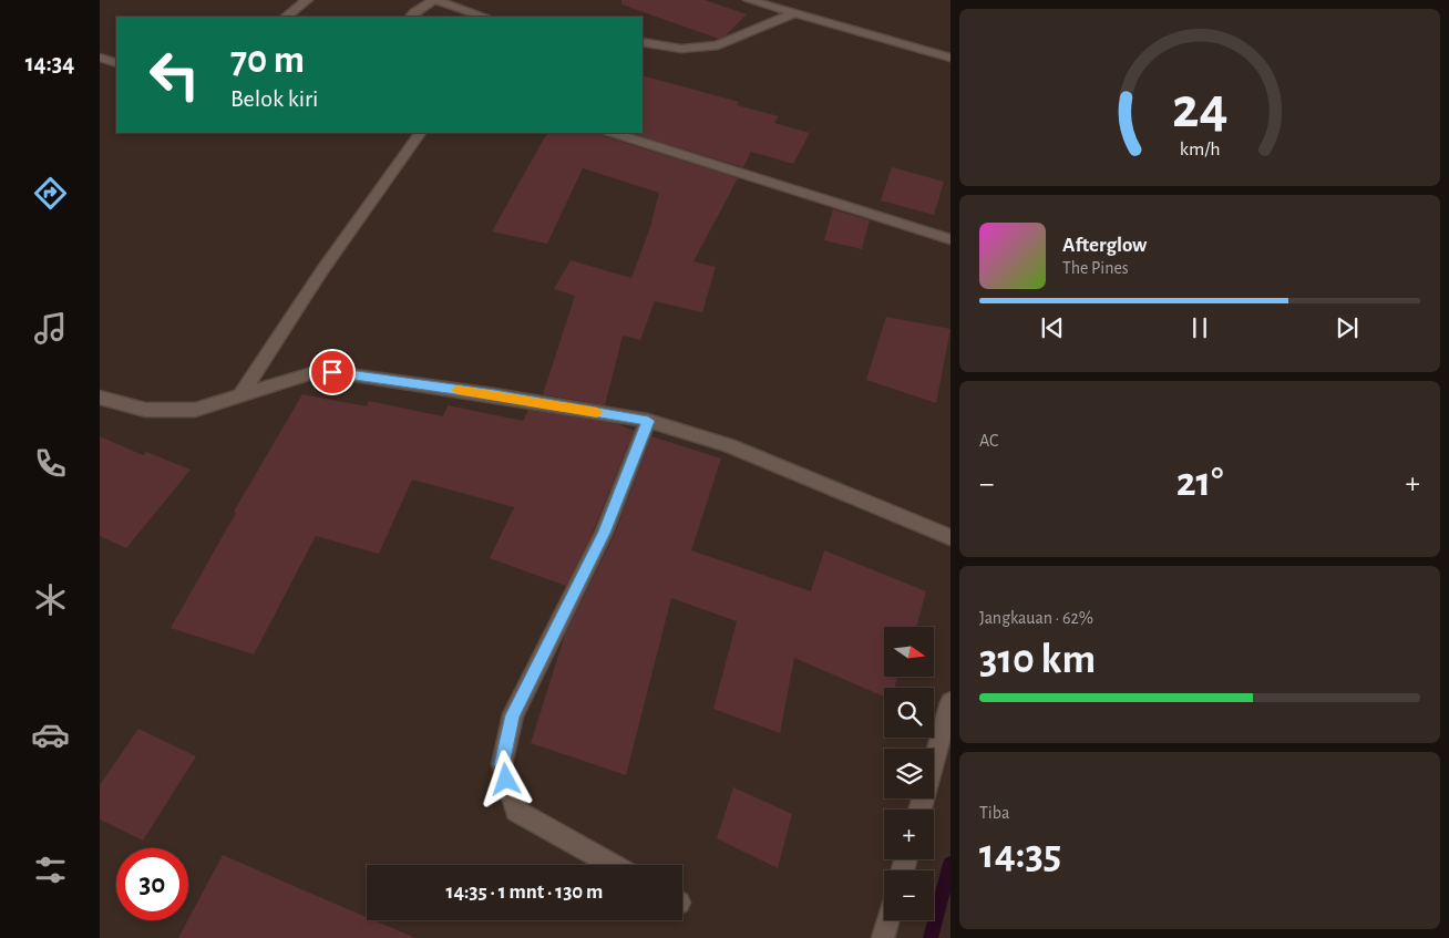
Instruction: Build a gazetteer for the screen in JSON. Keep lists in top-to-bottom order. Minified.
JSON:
{"north":"right","page":{"tabs":"14:34","turn":["70 m","Belok kiri"],"song":["Afterglow","The Pines"],"tile":["AC",["Jangkauan · 62%","310 km"],["Tiba","14:35"]],"heat":["−","21°","+"],"map_buttons":["+","−"],"limit":"30","trip":"14:35 · 1 mnt · 130 m","gauge":["24","km/h"]}}
